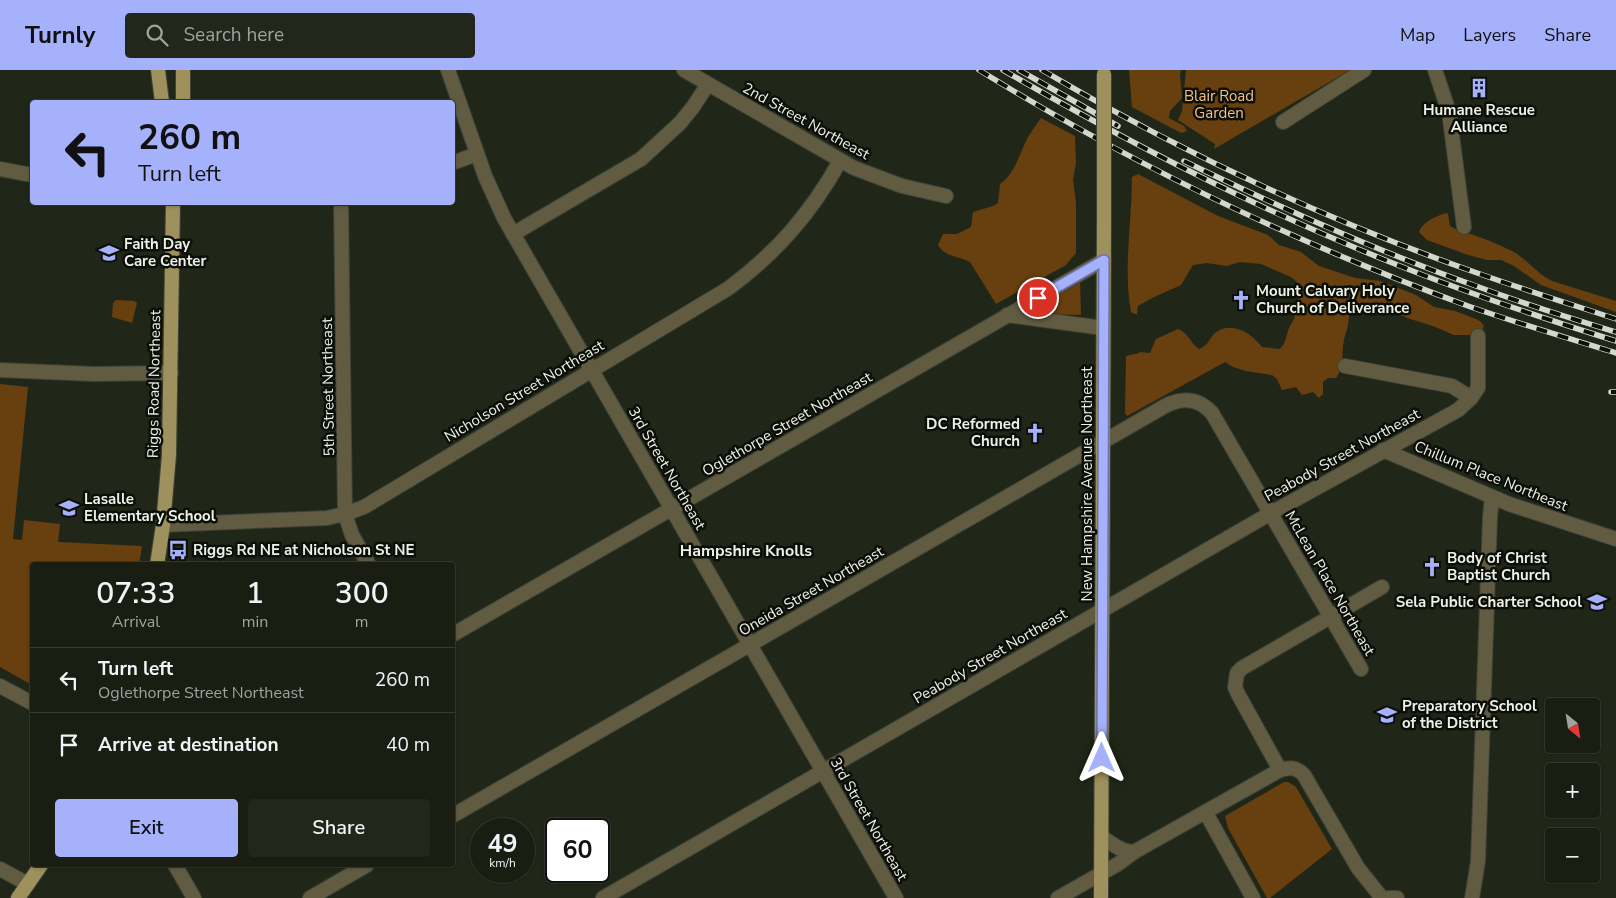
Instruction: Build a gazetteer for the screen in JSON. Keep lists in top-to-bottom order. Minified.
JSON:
{"streets":{"main road":["Riggs Road Northeast","New Hampshire Avenue Northeast"],"street":["2nd Street Northeast","5th Street Northeast","Nicholson Street Northeast","Oglethorpe Street Northeast","Peabody Street Northeast","3rd Street Northeast","Chillum Place Northeast","McLean Place Northeast","Oneida Street Northeast"]},"crossings":[["2nd Street Northeast","Nicholson Street Northeast"],["Riggs Road Northeast","Nicholson Street Northeast"],["5th Street Northeast","Nicholson Street Northeast"],["Nicholson Street Northeast","3rd Street Northeast"],["Oglethorpe Street Northeast","3rd Street Northeast"],["Oglethorpe Street Northeast","New Hampshire Avenue Northeast"],["Peabody Street Northeast","3rd Street Northeast"],["Peabody Street Northeast","Chillum Place Northeast"],["Peabody Street Northeast","New Hampshire Avenue Northeast"],["Peabody Street Northeast","McLean Place Northeast"],["3rd Street Northeast","Oneida Street Northeast"],["New Hampshire Avenue Northeast","Oneida Street Northeast"],["McLean Place Northeast","Oneida Street Northeast"]],"districts":["Hampshire Knolls"],"parks":["Blair Road Garden"],"places":{"building":["Humane Rescue Alliance"],"school or university":["Faith Day Care Center","Lasalle Elementary School","Sela Public Charter School","Preparatory School of the District"],"church":["Mount Calvary Holy Church of Deliverance","DC Reformed Church","Body of Christ Baptist Church"],"bus stop":["Riggs Rd NE at Nicholson St NE"]},"north":"bottom right","page":{"header":"Turnly","search":"Search here","nav":["Map","Layers","Share"],"turn":["260 m","Turn left"],"eta":["07:33","Arrival","1","min","300","m"],"list":[{"name":"Turn left","note":"Oglethorpe Street Northeast","value":"260 m"},{"name":"Arrive at destination","value":"40 m"}],"map_buttons":["+","−"],"buttons":["Exit","Share"],"speed":"49 km/h","limit":"60"}}
